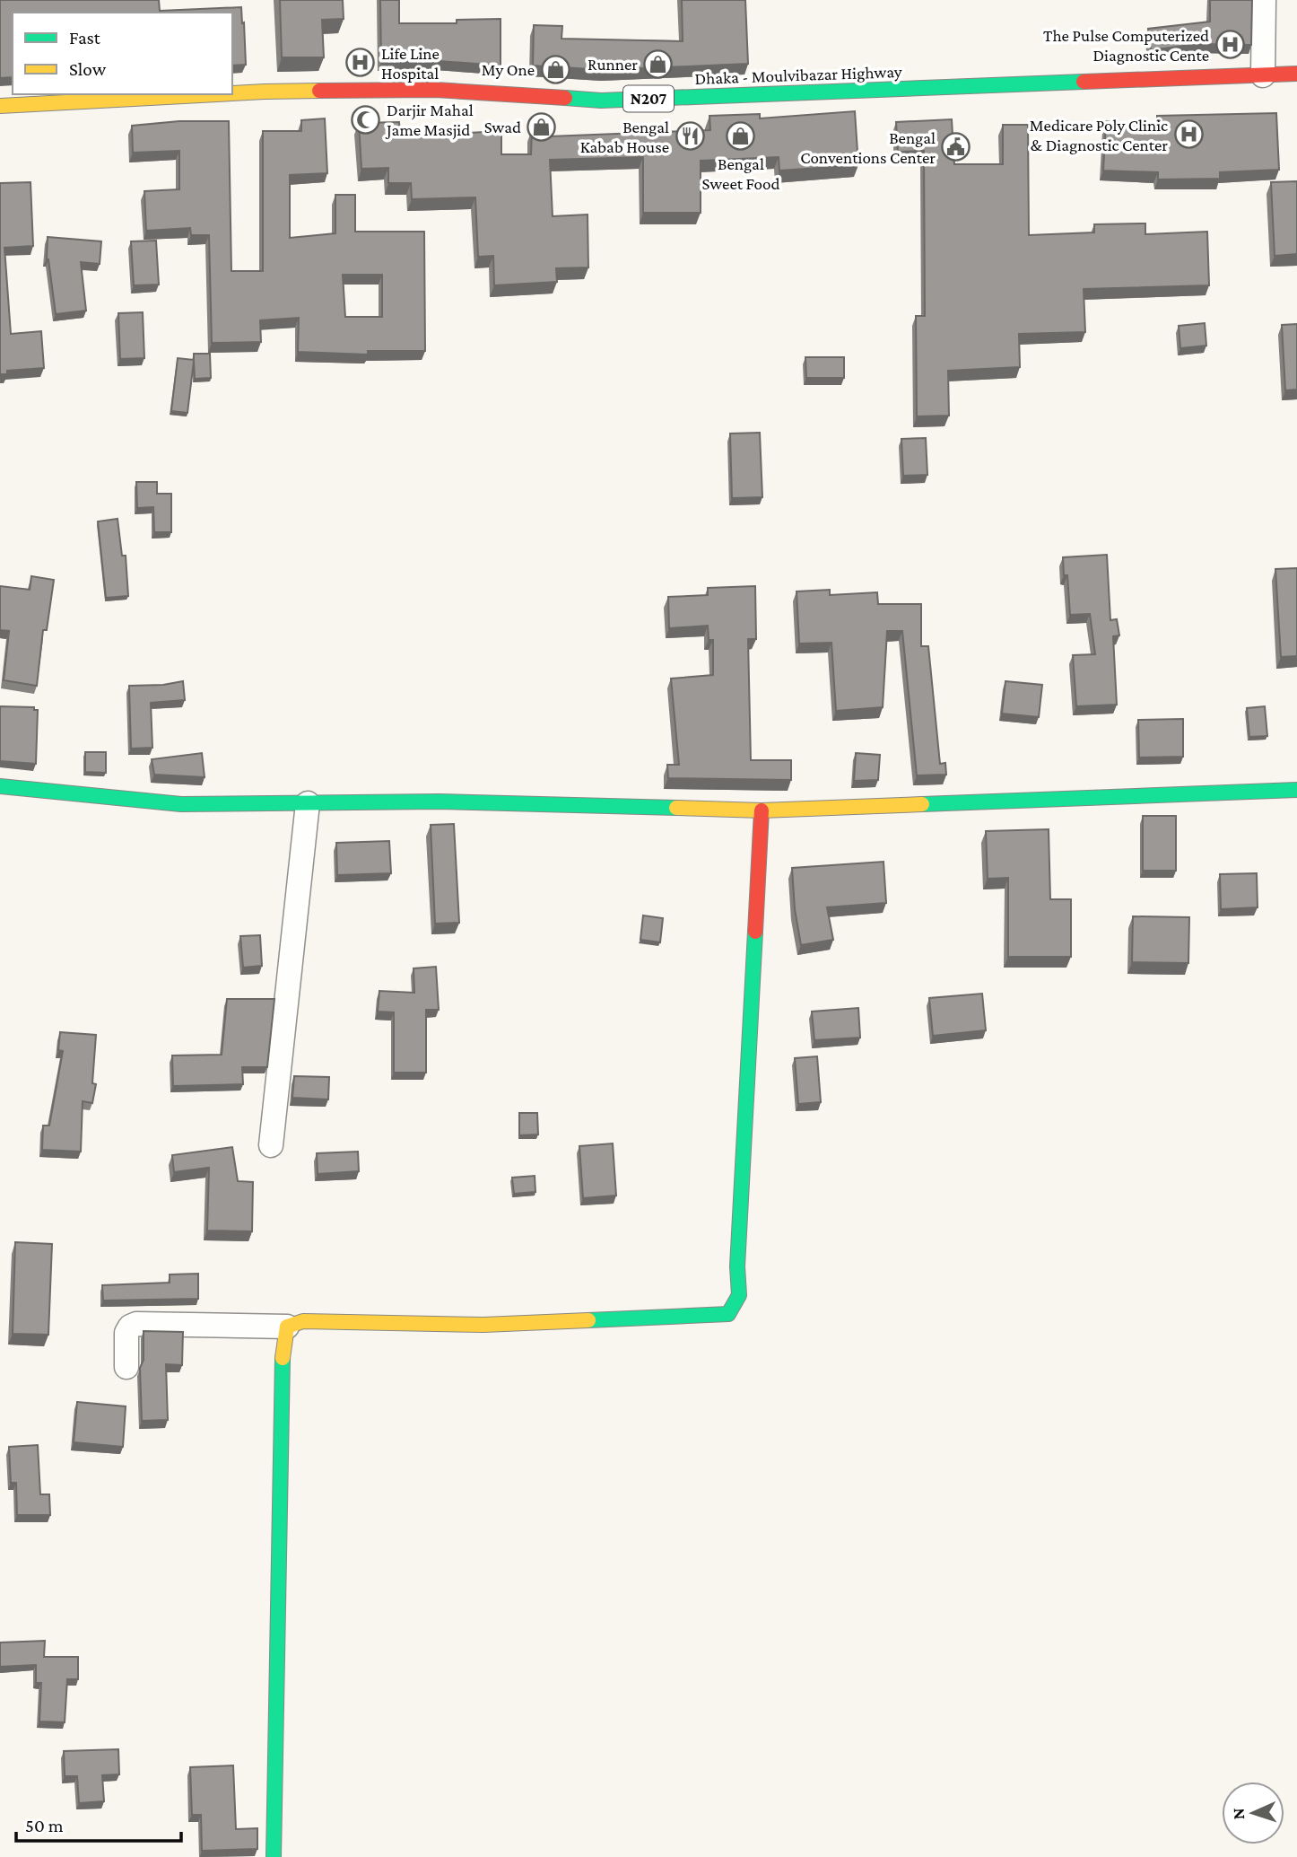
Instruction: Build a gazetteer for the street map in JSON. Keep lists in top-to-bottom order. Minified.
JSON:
{"streets":{"main road":["Dhaka - Moulvibazar Highway","N207"]},"places":{"hospital":["The Pulse Computerized Diagnostic Cente","Life Line Hospital","Medicare Poly Clinic & Diagnostic Center"],"shop":["Runner","My One","Swad","Bengal Sweet Food"],"mosque":["Darjir Mahal Jame Masjid"],"restaurant":["Bengal Kabab House"],"public building":["Bengal Conventions Center"]},"legend":["Fast","Slow"],"scale_bar":"50 m","north":"left"}
